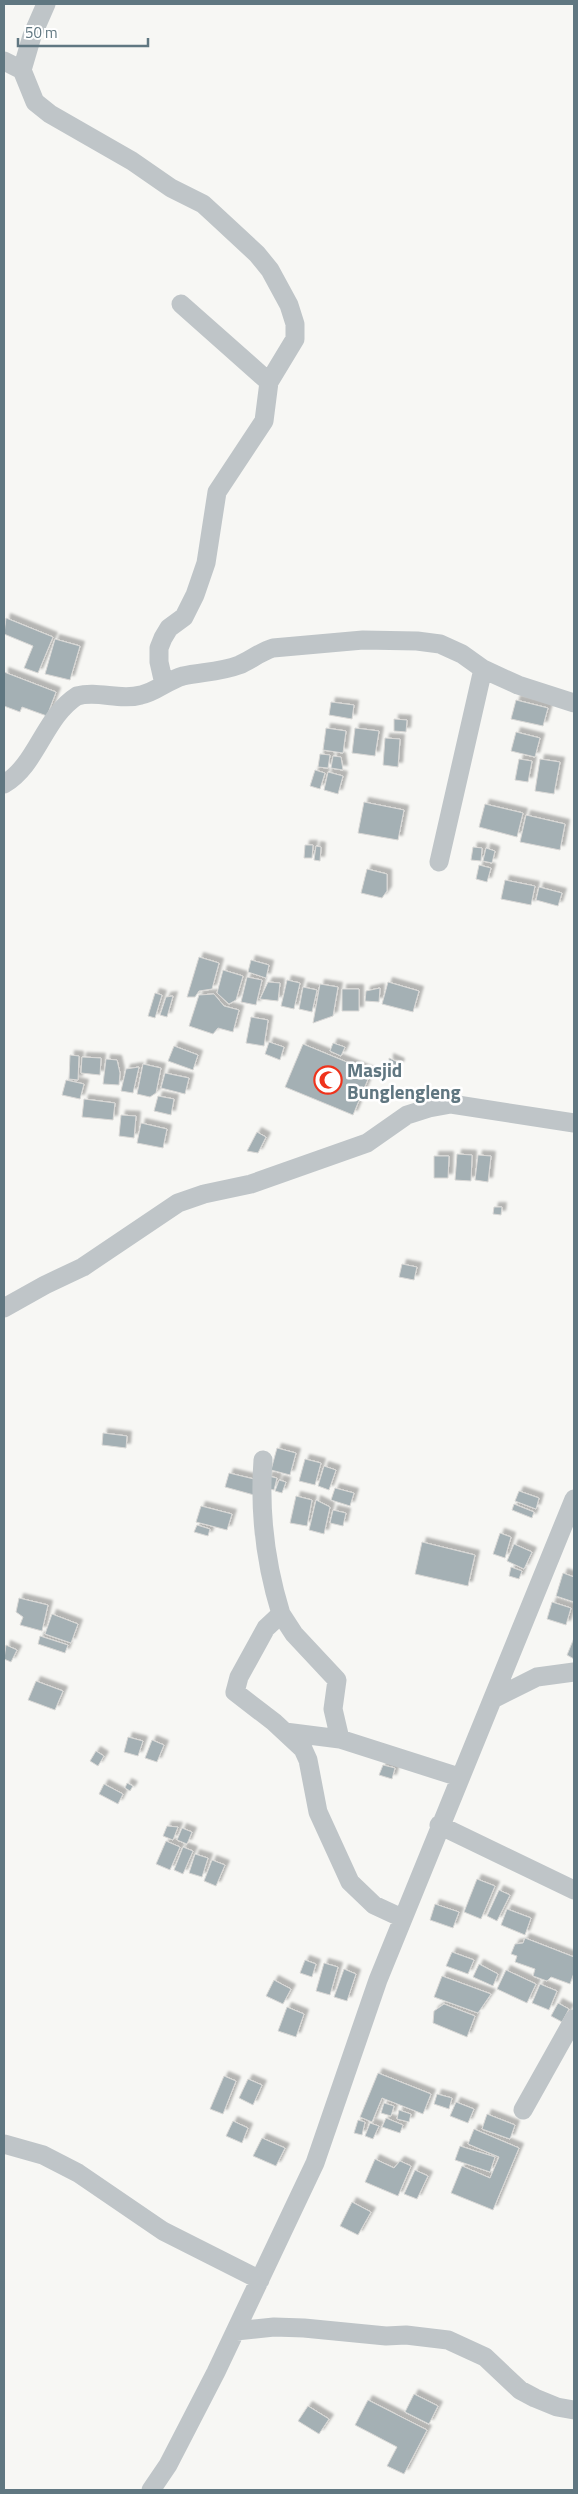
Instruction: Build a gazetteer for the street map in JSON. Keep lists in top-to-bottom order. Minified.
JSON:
{"places":{"mosque":["Masjid Bunglengleng"]},"scale_bar":"50 m"}
